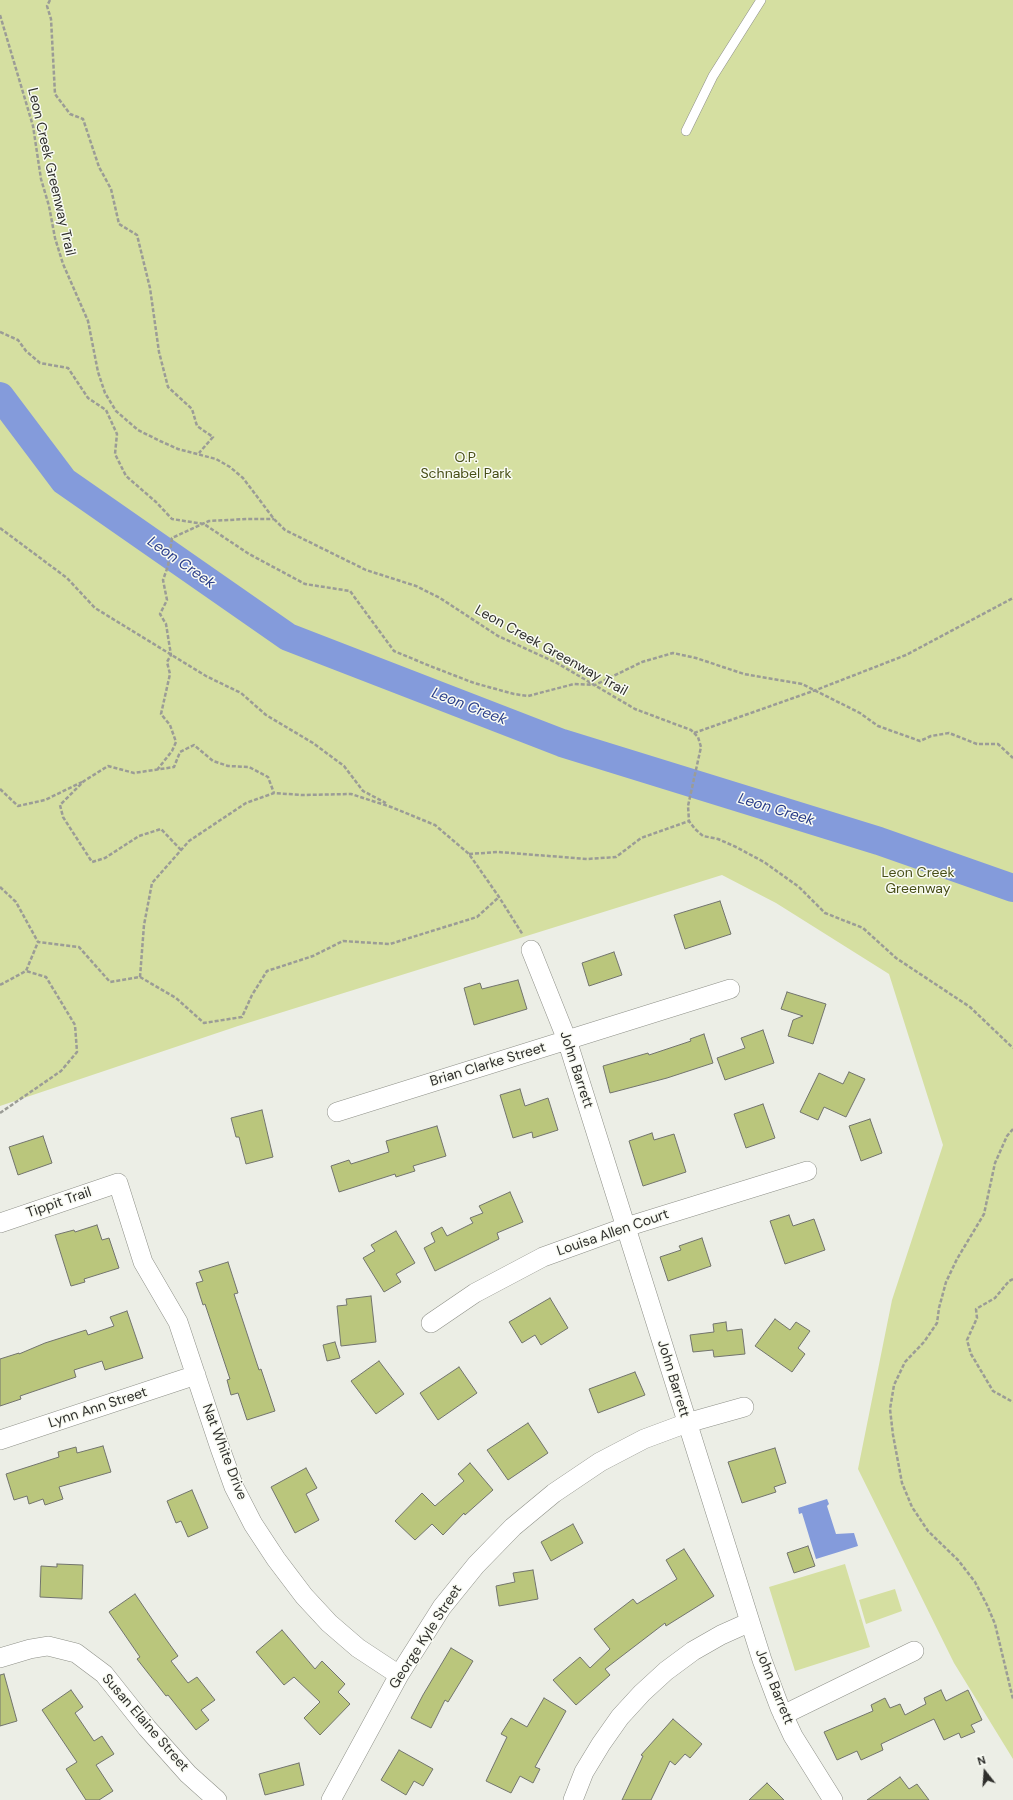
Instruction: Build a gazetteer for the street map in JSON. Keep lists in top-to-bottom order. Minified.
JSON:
{"streets":{"street":["Brian Clarke Street","John Barrett","Tippit Trail","Louisa Allen Court","Lynn Ann Street","Nat White Drive","George Kyle Street","Susan Elaine Street"],"path":["Leon Creek Greenway Trail"]},"crossings":[["Brian Clarke Street","John Barrett"],["John Barrett","Louisa Allen Court"],["John Barrett","George Kyle Street"],["Tippit Trail","Nat White Drive"],["Lynn Ann Street","Nat White Drive"],["Nat White Drive","George Kyle Street"]],"water":["Leon Creek"],"parks":["O.P. Schnabel Park","Leon Creek Greenway"],"north":"top"}
